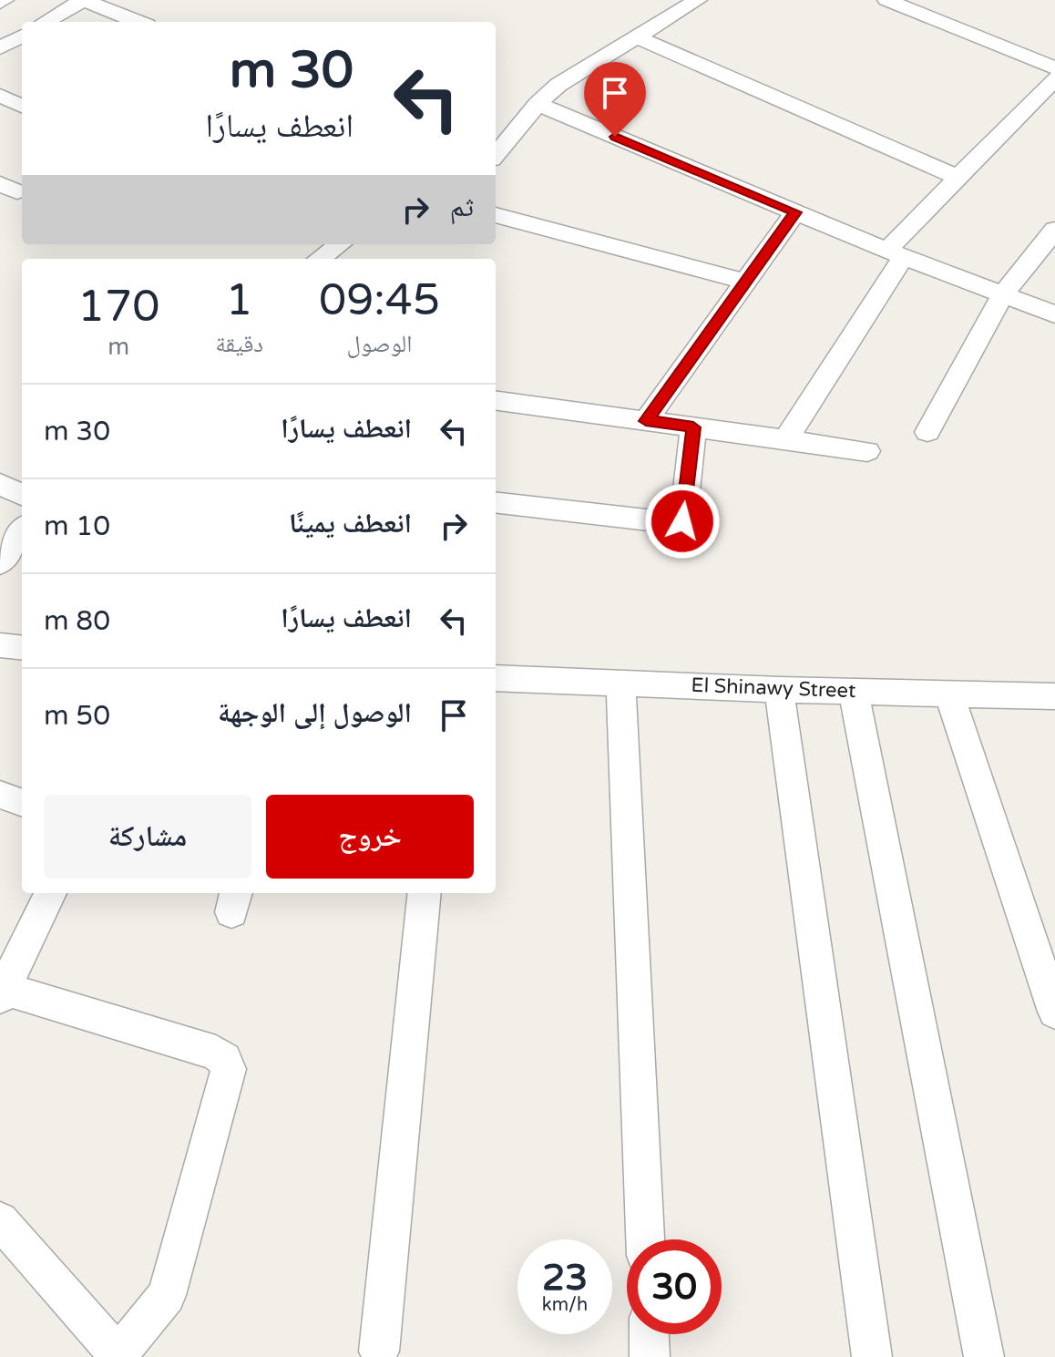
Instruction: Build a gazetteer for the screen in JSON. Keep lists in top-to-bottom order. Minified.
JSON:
{"streets":{"street":["El Shinawy Street"]},"page":{"turn":["30 m","انعطف يسارًا"],"then":"ثم","eta":["09:45","الوصول","1","دقيقة","170","m"],"list":[{"name":"انعطف يسارًا","value":"30 m"},{"name":"انعطف يمينًا","value":"10 m"},{"name":"انعطف يسارًا","value":"80 m"},{"name":"الوصول إلى الوجهة","value":"50 m"}],"buttons":["خروج","مشاركة"],"speed":"23 km/h","limit":"30"}}
